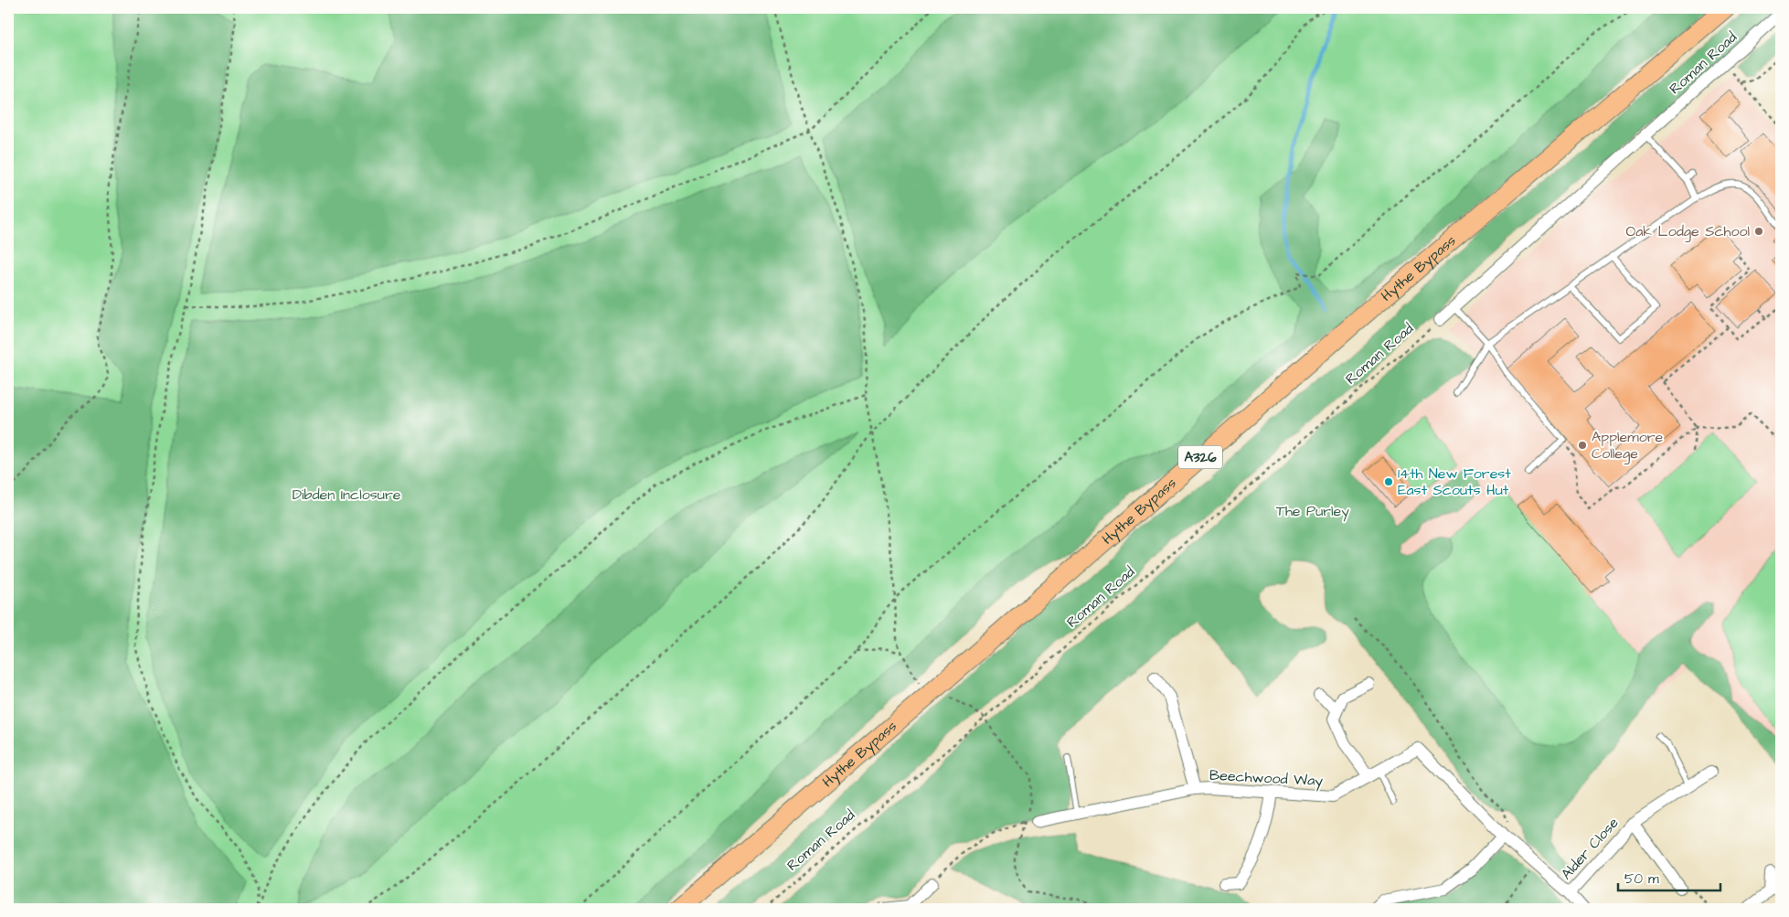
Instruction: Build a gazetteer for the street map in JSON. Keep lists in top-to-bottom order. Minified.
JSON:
{"streets":{"main road":["Hythe Bypass","A326"],"street":["Roman Road","Beechwood Way","Alder Close"]},"crossings":[["Beechwood Way","Alder Close"]],"parks":["Dibden Inclosure","The Purley"],"places":["Oak Lodge School","Applemore College","14th New Forest East Scouts Hut"],"scale_bar":"50 m"}
